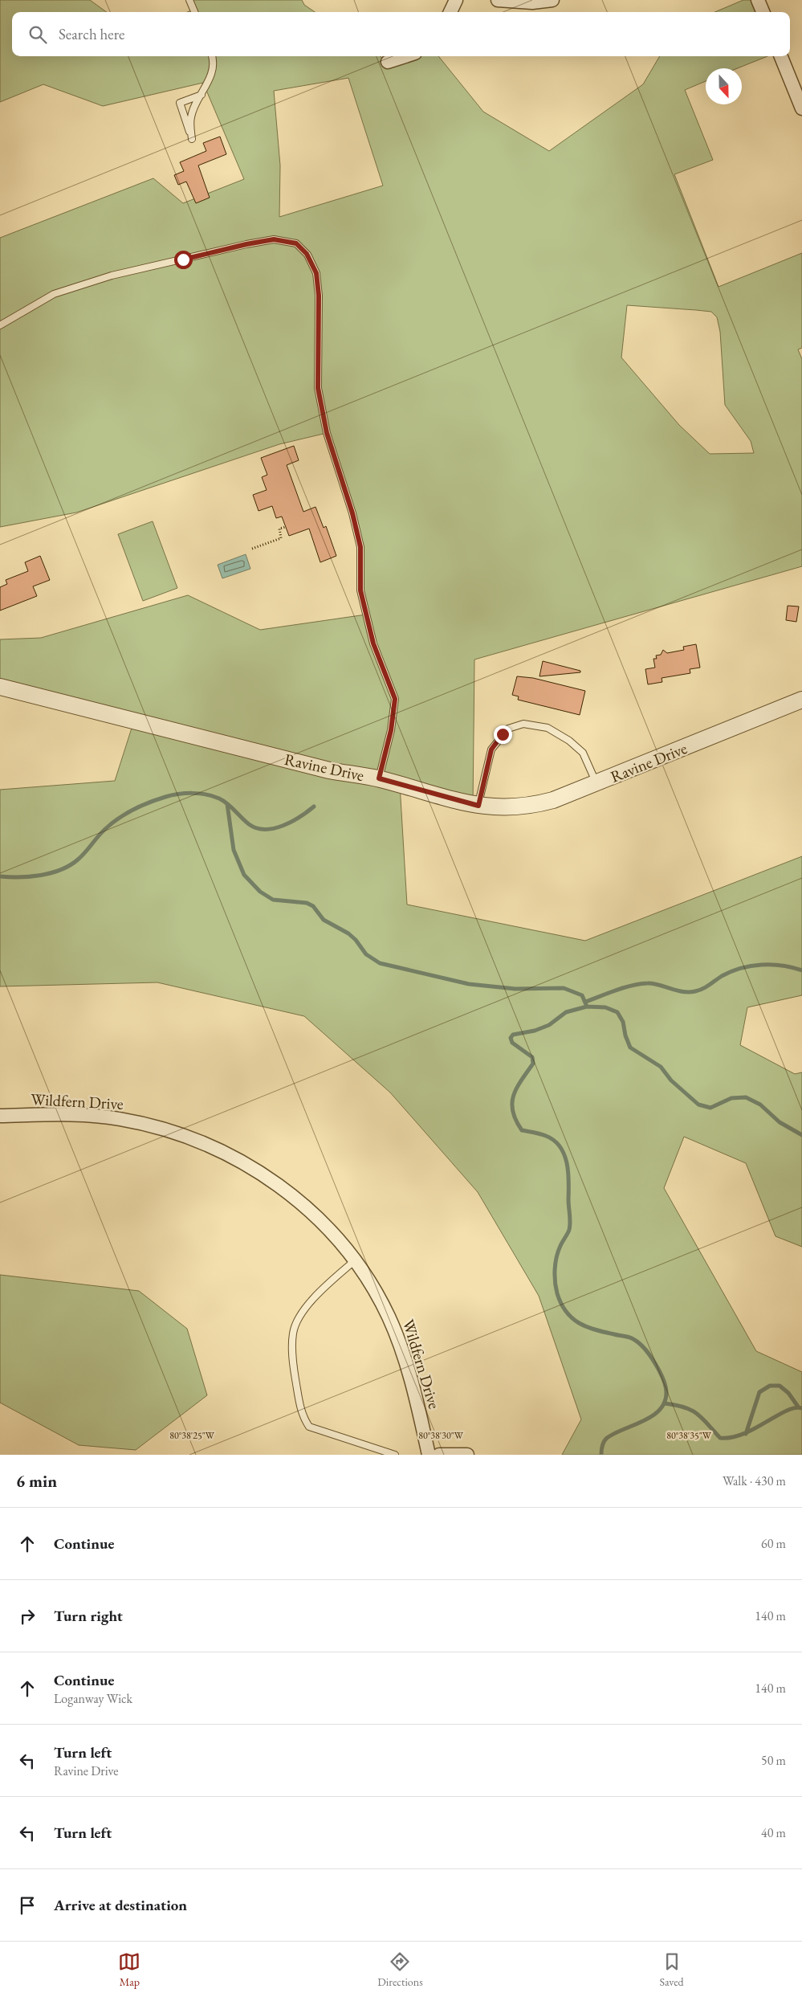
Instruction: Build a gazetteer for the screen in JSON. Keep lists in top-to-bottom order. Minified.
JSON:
{"streets":{"street":["Ravine Drive","Wildfern Drive"]},"north":"bottom","page":{"search":"Search here","heading":["6 min","Walk · 430 m"],"list":[["Continue","60 m"],["Turn right","140 m"],["Continue","Loganway Wick","140 m"],["Turn left","Ravine Drive","50 m"],["Turn left","40 m"],"Arrive at destination"],"nav":["Map","Directions","Saved"]},"coordinates":["80°38'25\"W","80°38'30\"W","80°38'35\"W"]}
